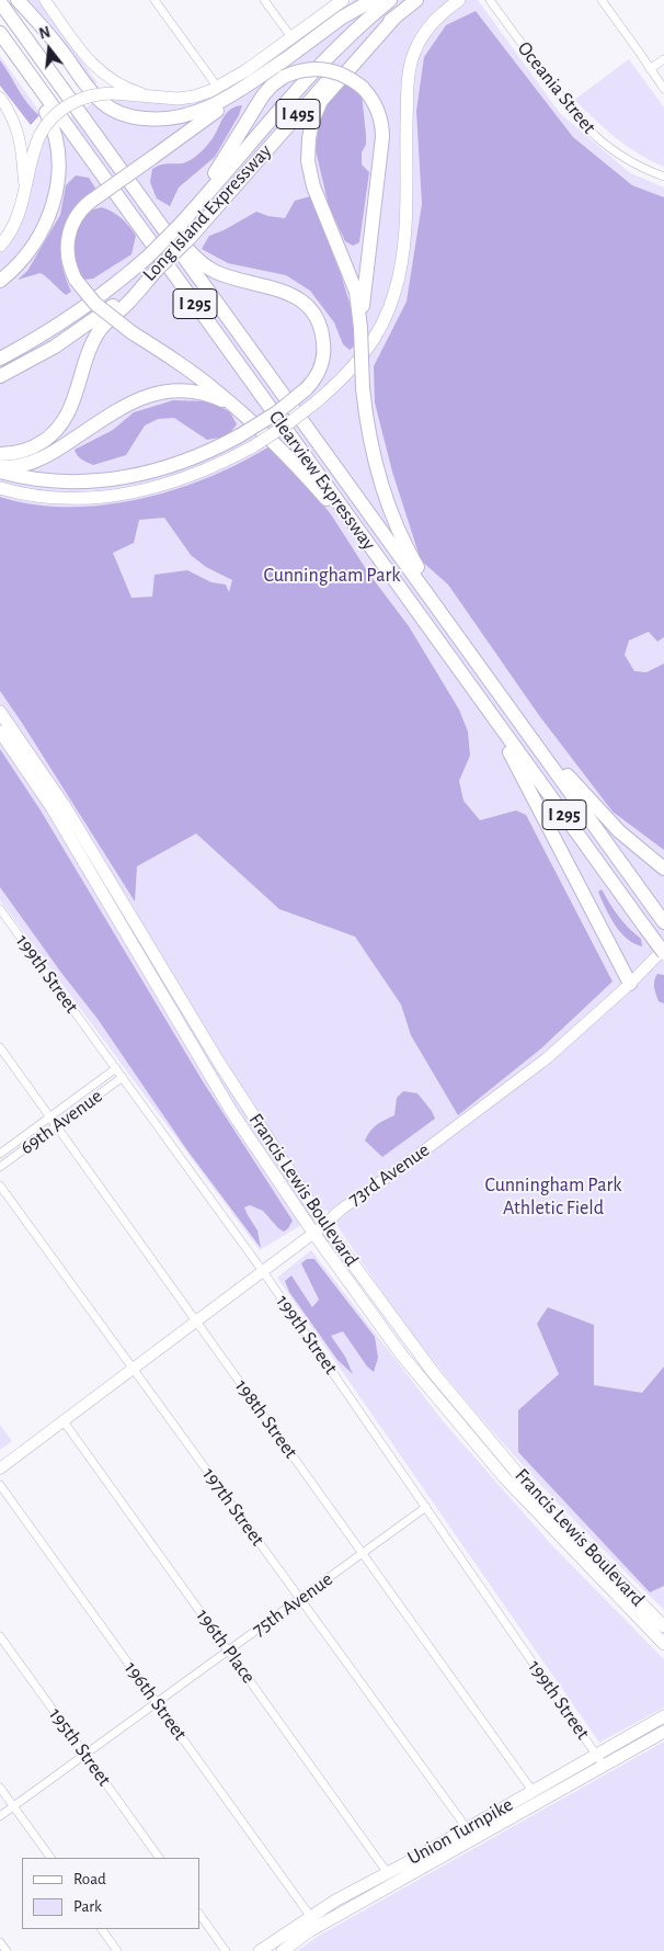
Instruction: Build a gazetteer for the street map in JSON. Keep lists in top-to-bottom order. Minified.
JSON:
{"streets":{"highway":["I 495","Long Island Expressway","I 295","Clearview Expressway"],"main road":["Francis Lewis Boulevard","Union Turnpike"],"street":["Oceania Street","199th Street","69th Avenue","73rd Avenue","198th Street","197th Street","75th Avenue","196th Place","196th Street","195th Street"]},"crossings":[["199th Street","69th Avenue"],["199th Street","73rd Avenue"],["199th Street","75th Avenue"],["199th Street","Union Turnpike"],["69th Avenue","198th Street"],["73rd Avenue","Francis Lewis Boulevard"],["73rd Avenue","198th Street"],["73rd Avenue","197th Street"],["73rd Avenue","196th Place"],["198th Street","75th Avenue"],["198th Street","Union Turnpike"],["197th Street","75th Avenue"],["197th Street","Union Turnpike"],["75th Avenue","196th Place"],["75th Avenue","196th Street"],["75th Avenue","195th Street"],["196th Place","Union Turnpike"],["196th Street","Union Turnpike"]],"parks":["Cunningham Park","Cunningham Park Athletic Field"],"legend":["Road","Park"],"north":"top"}
